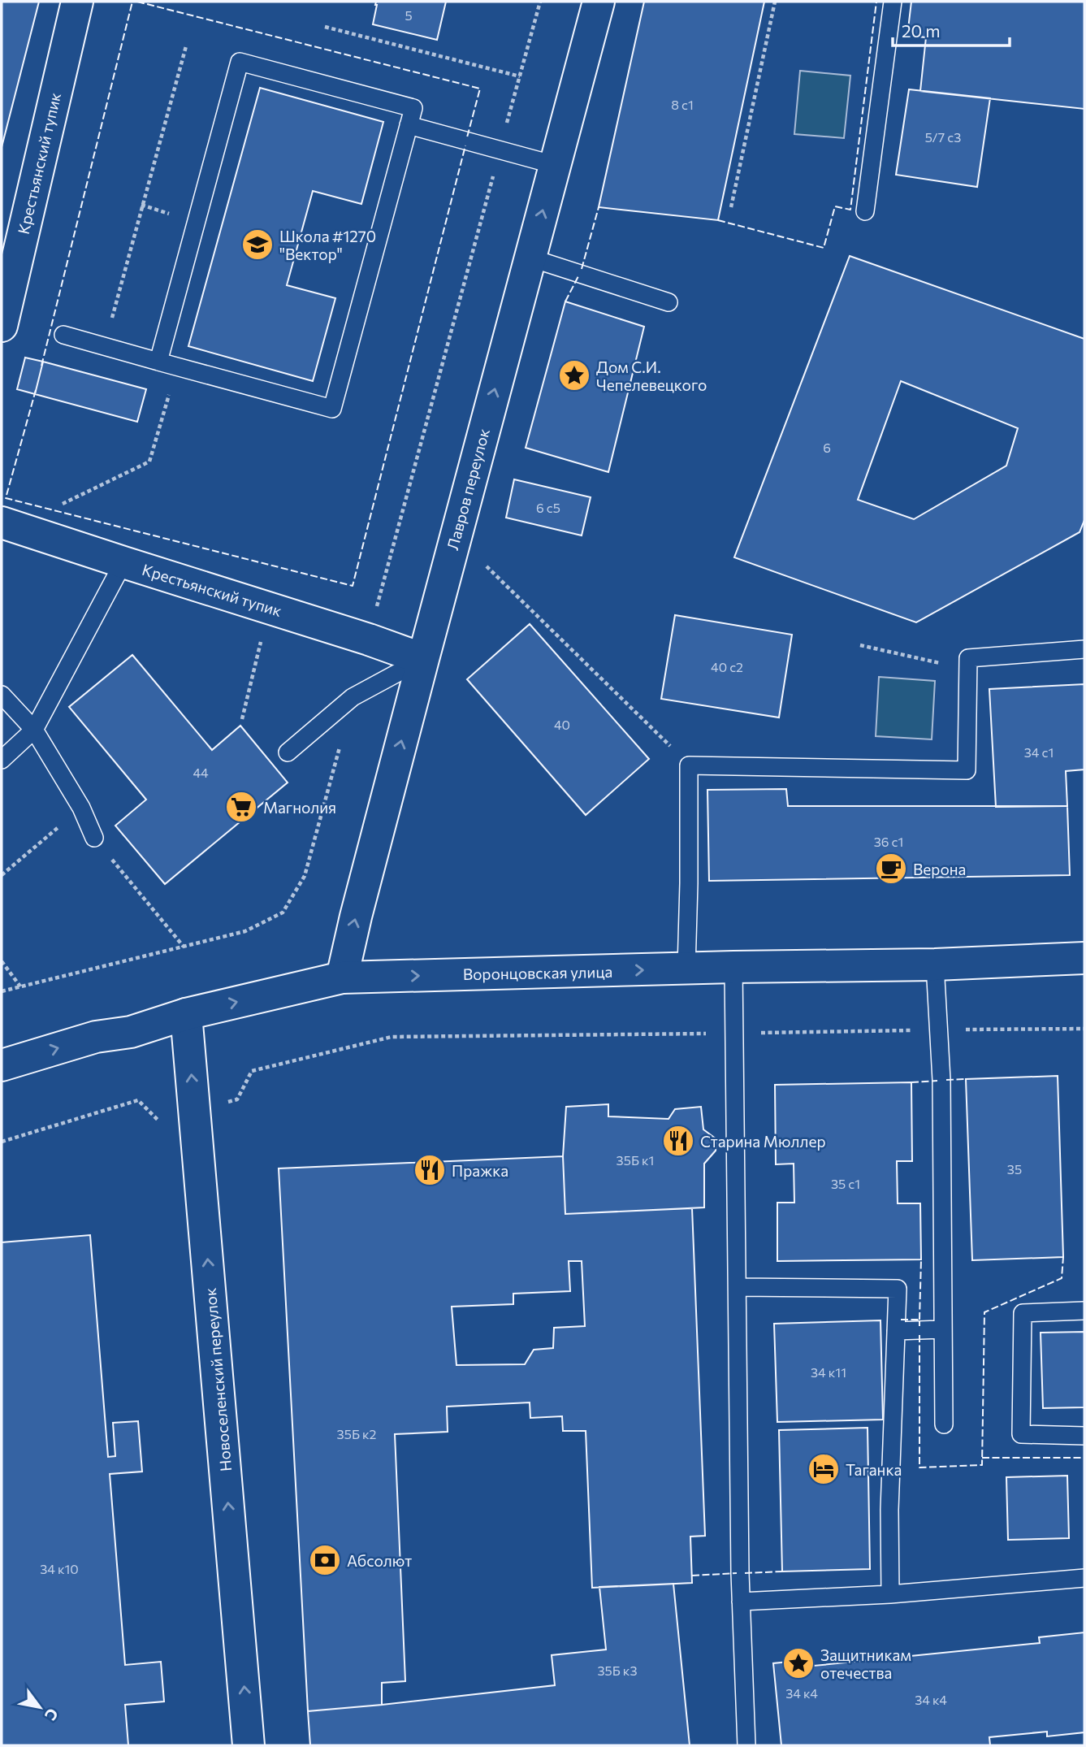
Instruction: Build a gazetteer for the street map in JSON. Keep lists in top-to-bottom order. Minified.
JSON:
{"streets":{"street":["Крестьянский тупик","Лавров переулок","Воронцовская улица","Новоселенский переулок"]},"crossings":[["Крестьянский тупик","Лавров переулок"],["Лавров переулок","Воронцовская улица"],["Воронцовская улица","Новоселенский переулок"]],"one_way":["Лавров переулок","Воронцовская улица","Новоселенский переулок"],"places":{"school or university":["Школа #1270 \"Вектор\""],"place":["Дом С.И. Чепелевецкого","Защитникам отечества"],"supermarket":["Магнолия"],"cafe":["Верона"],"restaurant":["Старина Мюллер","Пражка"],"hotel":["Таганка"],"bank":["Абсолют"]},"house_numbers":["5","8 с1","5/7 с3","6","6 с5","40 с2","40","34 с1","44","36 с1","35Б к1","35","35 с1","34 к11","35Б к2","34 к10","35Б к3","34 к4","34 к4"],"scale_bar":"20 m","north":"bottom right"}
